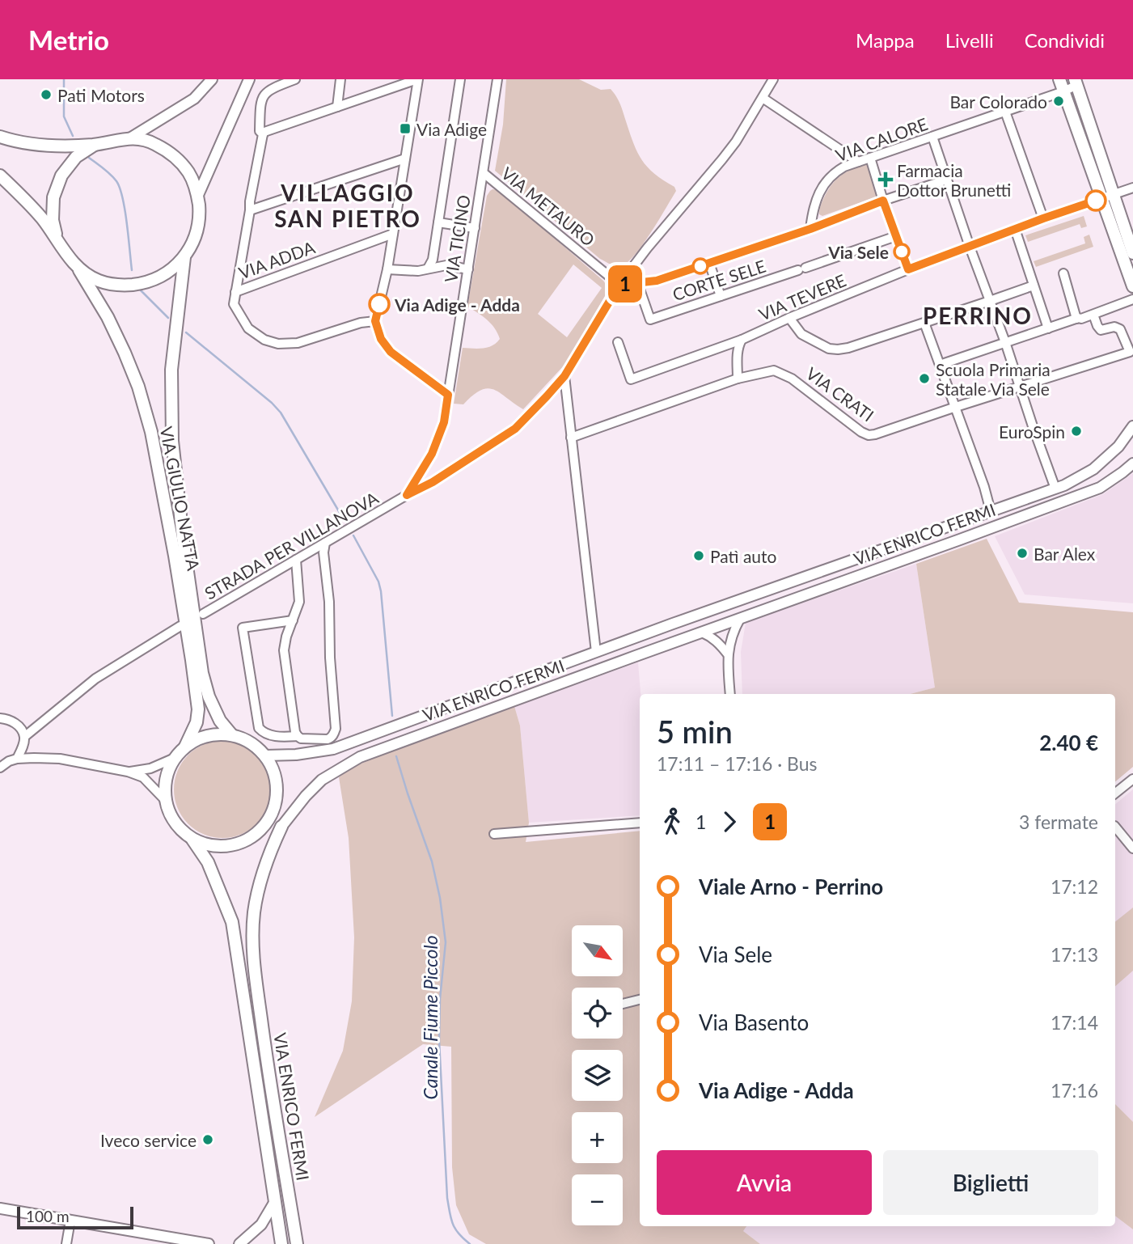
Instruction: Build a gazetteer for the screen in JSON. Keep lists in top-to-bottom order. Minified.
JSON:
{"streets":{"main road":["VIA GIULIO NATTA","VIA ENRICO FERMI"],"street":["VIA CALORE","VIA METAURO","VIA TICINO","VIA ADDA","CORTE SELE","VIA TEVERE","VIA CRATI","STRADA PER VILLANOVA"]},"crossings":[["VIA METAURO","VIA TICINO"],["VIA METAURO","STRADA PER VILLANOVA"],["VIA TICINO","STRADA PER VILLANOVA"],["VIA GIULIO NATTA","VIA ENRICO FERMI"]],"districts":["VILLAGGIO SAN PIETRO","PERRINO"],"water":["Canale Fiume Piccolo"],"places":{"other":["Pati Motors","Bar Colorado","Via Sele","Via Adige - Adda","Scuola Primaria Statale Via Sele","EuroSpin","Bar Alex","Patì auto","Iveco service"],"transit":["Via Adige"],"health":["Farmacia Dottor Brunetti"]},"lines":["bus line 1"],"scale_bar":"100 m","north":"bottom right","page":{"header":"Metrio","nav":["Mappa","Livelli","Condividi"],"on_map":"1","heading":["5 min","17:11 – 17:16 · Bus","2.40 €"],"legs":["1","1","3 fermate"],"list":[{"name":"Viale Arno - Perrino","value":"17:12"},{"name":"Via Sele","value":"17:13"},{"name":"Via Basento","value":"17:14"},{"name":"Via Adige - Adda","value":"17:16"}],"map_buttons":["+","−"],"buttons":["Avvia","Biglietti"],"scale":"100 m"}}
